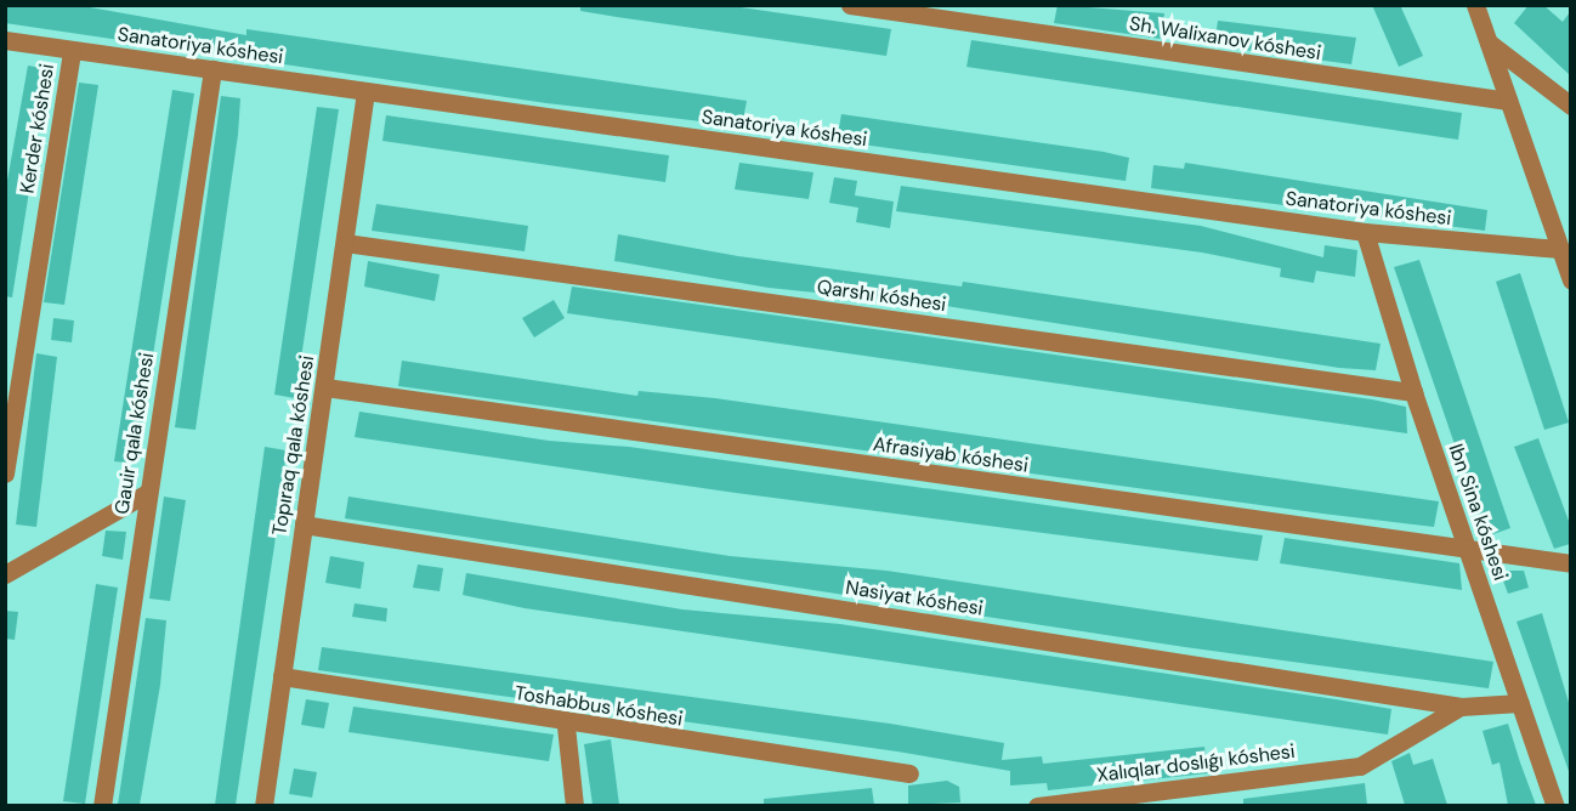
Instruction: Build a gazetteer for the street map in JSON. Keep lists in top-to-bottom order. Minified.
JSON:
{"streets":{"street":["Sh. Walixanov kóshesi","Sanatoriya kóshesi","Kerder kóshesi","Qarshı kóshesi","Gauir qala kóshesi","Topıraq qala kóshesi","Afrasiyab kóshesi","Ibn Sina kóshesi","Nasiyat kóshesi","Toshabbus kóshesi","Xalıqlar doslıǵı kóshesi"]},"crossings":[["Sanatoriya kóshesi","Kerder kóshesi"],["Sanatoriya kóshesi","Gauir qala kóshesi"],["Sanatoriya kóshesi","Topıraq qala kóshesi"],["Sanatoriya kóshesi","Ibn Sina kóshesi"],["Qarshı kóshesi","Topıraq qala kóshesi"],["Qarshı kóshesi","Ibn Sina kóshesi"],["Topıraq qala kóshesi","Afrasiyab kóshesi"],["Topıraq qala kóshesi","Nasiyat kóshesi"],["Topıraq qala kóshesi","Toshabbus kóshesi"],["Afrasiyab kóshesi","Ibn Sina kóshesi"],["Ibn Sina kóshesi","Nasiyat kóshesi"],["Nasiyat kóshesi","Xalıqlar doslıǵı kóshesi"]]}
